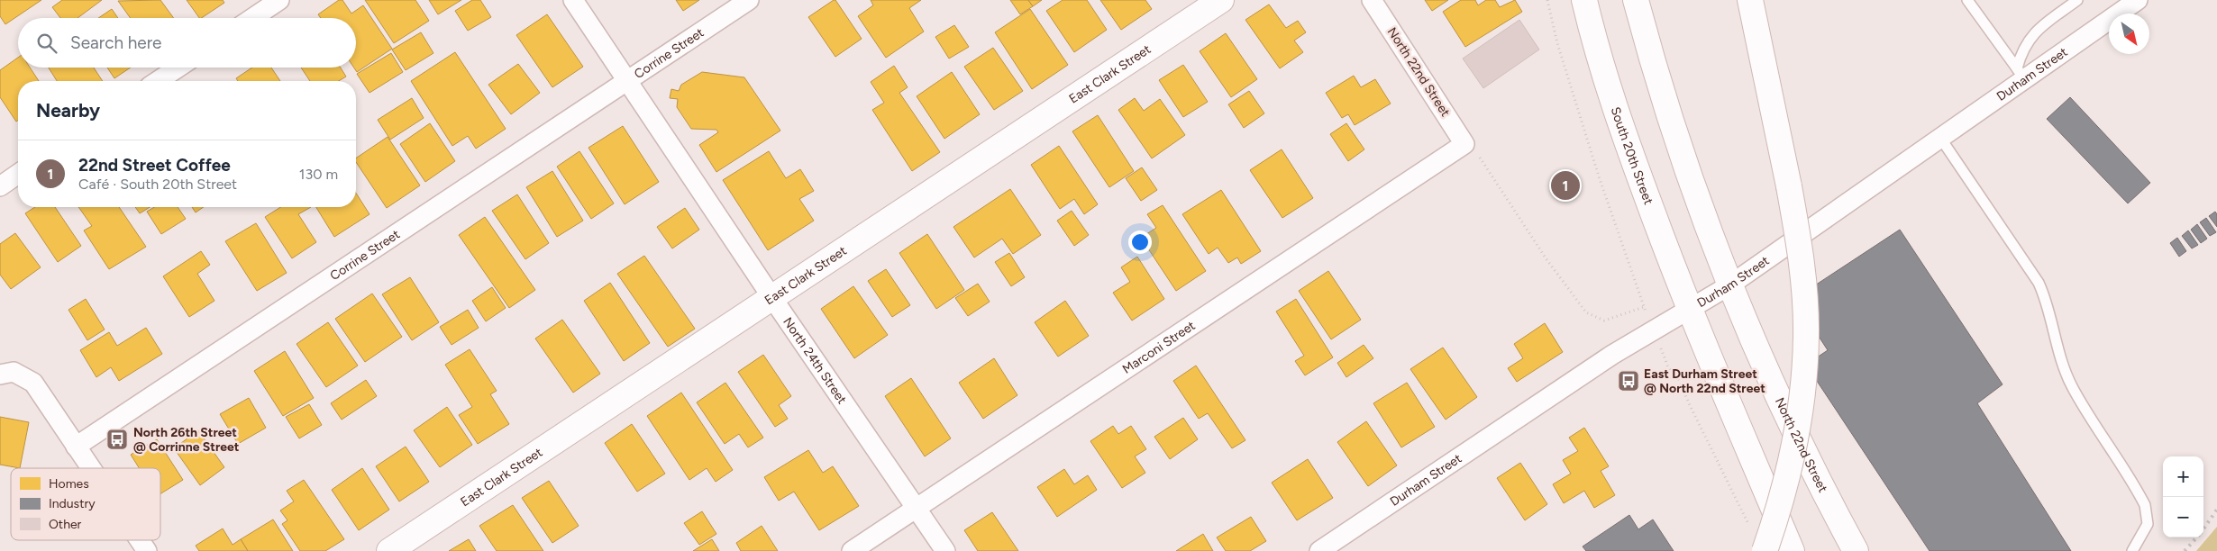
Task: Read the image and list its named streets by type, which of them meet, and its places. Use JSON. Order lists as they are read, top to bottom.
{
  "streets": {
    "main road": ["North 22nd Street", "East Clark Street", "South 20th Street"],
    "street": [
      "Corrine Street",
      "Durham Street",
      "Marconi Street",
      "North 24th Street"
    ]
  },
  "crossings": [
    ["Corrine Street", "North 24th Street"],
    ["North 22nd Street", "Durham Street"],
    ["North 22nd Street", "Marconi Street"],
    ["East Clark Street", "North 24th Street"],
    ["Durham Street", "South 20th Street"],
    ["Marconi Street", "North 24th Street"]
  ],
  "places": {
    "bus stop": ["East Durham Street @ North 22nd Street", "North 26th Street @ Corrinne Street"]
  },
  "legend": ["Homes", "Industry", "Other"],
  "north": "bottom right",
  "page": {
    "search": "Search here",
    "heading": "Nearby",
    "list": [
      {
        "mark": "1",
        "name": "22nd Street Coffee",
        "note": "Café · South 20th Street",
        "value": "130 m"
      }
    ],
    "pins": "1",
    "map_buttons": ["+", "−"]
  }
}
